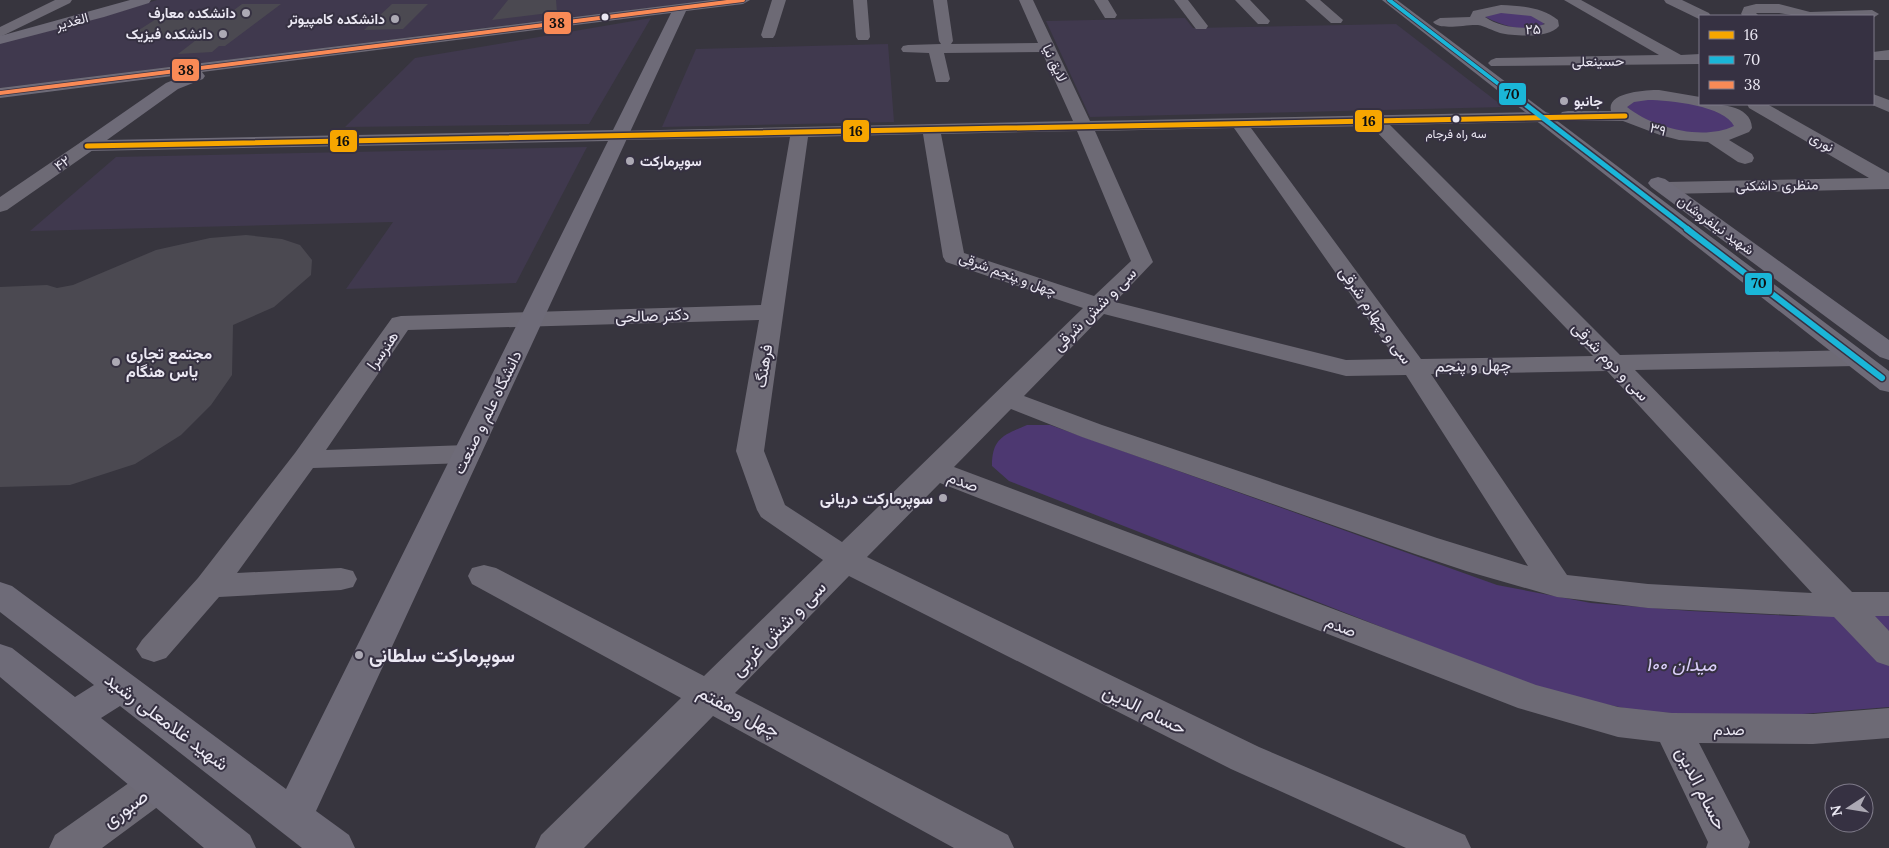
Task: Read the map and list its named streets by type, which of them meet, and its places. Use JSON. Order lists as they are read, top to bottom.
{
  "streets": {
    "main road": [
      "الغدیر",
      "۴۲",
      "شهید نیلفروشان",
      "دانشگاه علم و صنعت",
      "شهید غلامعلی رشید"
    ],
    "street": [
      "۲۵",
      "حسینعلی",
      "لایق نیا",
      "۳۹",
      "نوری",
      "منظری داشکنی",
      "چهل و ‍پنجم شرقی",
      "سی و شش شرقی",
      "دکتر صالحی",
      "سی و چهارم شرقی",
      "هنرسرا",
      "سی و دوم شرقی",
      "چهل و پنجم",
      "فرهنگ",
      "صدم",
      "سی و شش غربی",
      "حسام الدین",
      "چهل وهفتم",
      "صبوری"
    ]
  },
  "crossings": [
    ["لایق نیا", "سی و شش شرقی"],
    ["نوری", "منظری داشکنی"],
    ["منظری داشکنی", "شهید نیلفروشان"],
    ["شهید نیلفروشان", "چهل و پنجم"],
    ["چهل و ‍پنجم شرقی", "سی و شش شرقی"],
    ["چهل و ‍پنجم شرقی", "چهل و پنجم"],
    ["سی و شش شرقی", "چهل و پنجم"],
    ["سی و شش شرقی", "صدم"],
    ["دکتر صالحی", "هنرسرا"],
    ["دکتر صالحی", "فرهنگ"],
    ["دکتر صالحی", "دانشگاه علم و صنعت"],
    ["سی و چهارم شرقی", "چهل و پنجم"],
    ["هنرسرا", "دانشگاه علم و صنعت"],
    ["سی و دوم شرقی", "چهل و پنجم"],
    ["فرهنگ", "سی و شش غربی"],
    ["فرهنگ", "حسام الدین"],
    ["دانشگاه علم و صنعت", "شهید غلامعلی رشید"],
    ["صدم", "سی و شش غربی"],
    ["صدم", "حسام الدین"],
    ["سی و شش غربی", "حسام الدین"],
    ["سی و شش غربی", "چهل وهفتم"]
  ],
  "parks": ["میدان ۱۰۰"],
  "places": [
    "دانشکده معارف",
    "دانشکده کامپیوتر",
    "دانشکده فیزیک",
    "جانبو",
    "سه راه فرجام",
    "سوپرمارکت",
    "مجتمع تجاری یاس هنگام",
    "سوپرمارکت دریانی",
    "سوپرمارکت سلطانی"
  ],
  "lines": ["transit line 70", "transit line 38", "transit line 16"],
  "legend": ["16", "70", "38"],
  "north": "left"
}
